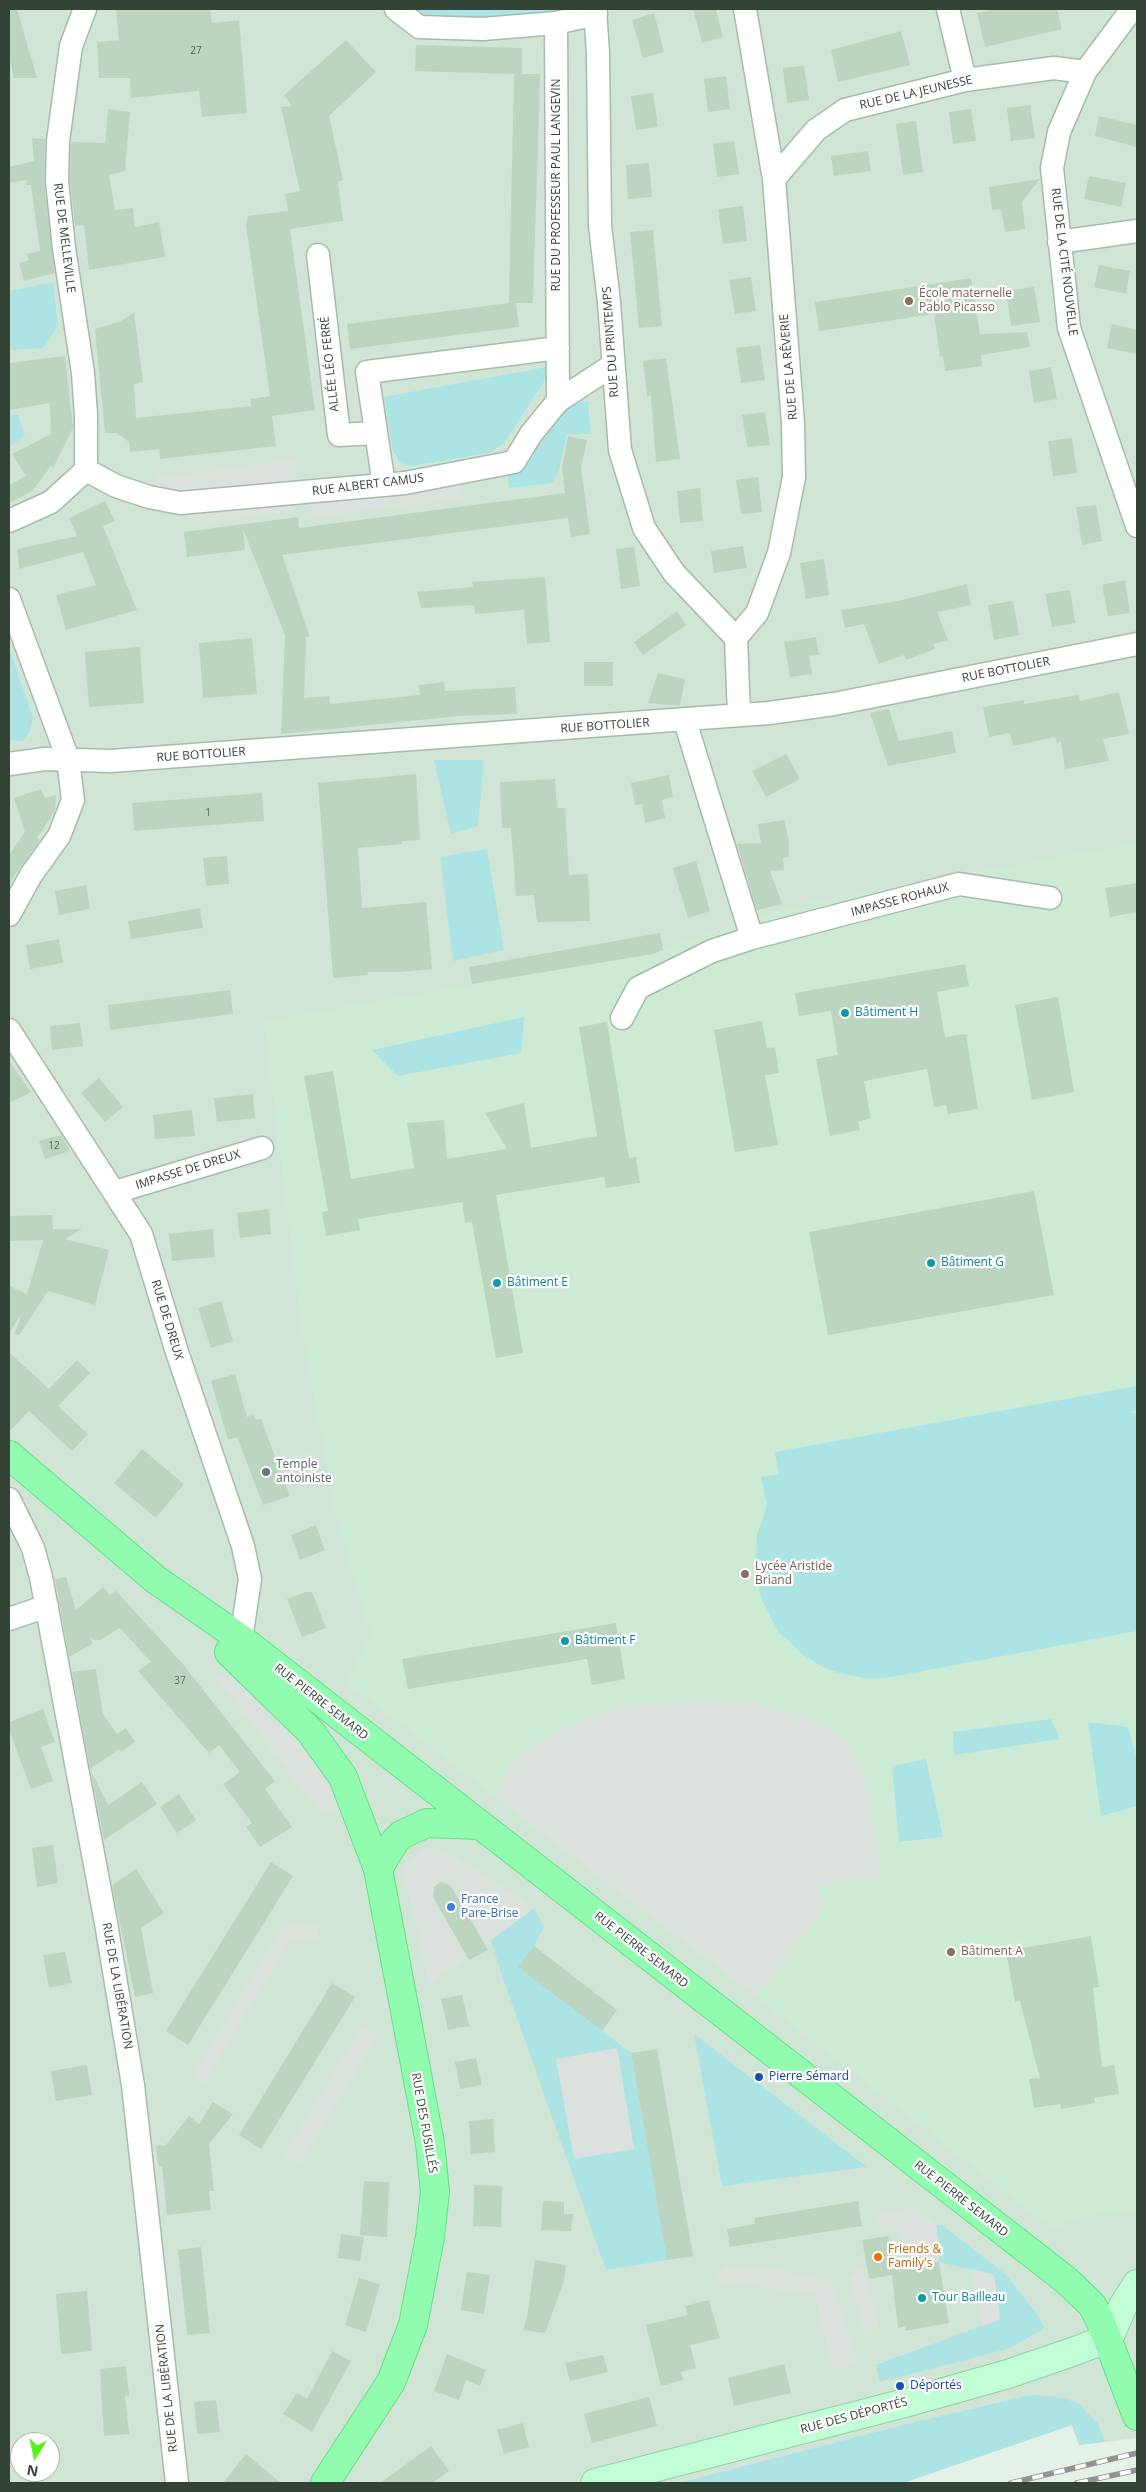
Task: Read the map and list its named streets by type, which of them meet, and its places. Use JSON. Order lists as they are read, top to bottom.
{
  "streets": {
    "main road": ["RUE PIERRE SEMARD", "RUE DES FUSILLÉS", "RUE DES DÉPORTÉS"],
    "street": [
      "RUE DE LA JEUNESSE",
      "RUE DU PROFESSEUR PAUL LANGEVIN",
      "RUE DE MELLEVILLE",
      "RUE DE LA CITÉ NOUVELLE",
      "RUE DU PRINTEMPS",
      "ALLÉE LÉO FERRÉ",
      "RUE DE LA RÊVERIE",
      "RUE ALBERT CAMUS",
      "RUE BOTTOLIER",
      "IMPASSE ROHAUX",
      "IMPASSE DE DREUX",
      "RUE DE DREUX",
      "RUE DE LA LIBÉRATION"
    ]
  },
  "crossings": [
    ["RUE DE LA JEUNESSE", "RUE DE LA CITÉ NOUVELLE"],
    ["RUE DE LA JEUNESSE", "RUE DE LA RÊVERIE"],
    ["RUE DU PROFESSEUR PAUL LANGEVIN", "RUE ALBERT CAMUS"],
    ["RUE DE MELLEVILLE", "RUE ALBERT CAMUS"],
    ["RUE DU PRINTEMPS", "RUE DE LA RÊVERIE"],
    ["RUE DU PRINTEMPS", "RUE ALBERT CAMUS"],
    ["IMPASSE DE DREUX", "RUE DE DREUX"],
    ["RUE DE DREUX", "RUE PIERRE SEMARD"],
    ["RUE PIERRE SEMARD", "RUE DES FUSILLÉS"],
    ["RUE PIERRE SEMARD", "RUE DES DÉPORTÉS"]
  ],
  "places": [
    "École maternelle Pablo Picasso",
    "Bâtiment H",
    "Bâtiment G",
    "Bâtiment E",
    "Temple antoiniste",
    "Lycée Aristide Briand",
    "Bâtiment F",
    "France Pare-Brise",
    "Bâtiment A",
    "Pierre Sémard",
    "Friends & Family's",
    "Tour Bailleau",
    "Déportés"
  ],
  "house_numbers": [
    "27",
    "1",
    "12",
    "37"
  ],
  "north": "bottom"
}
